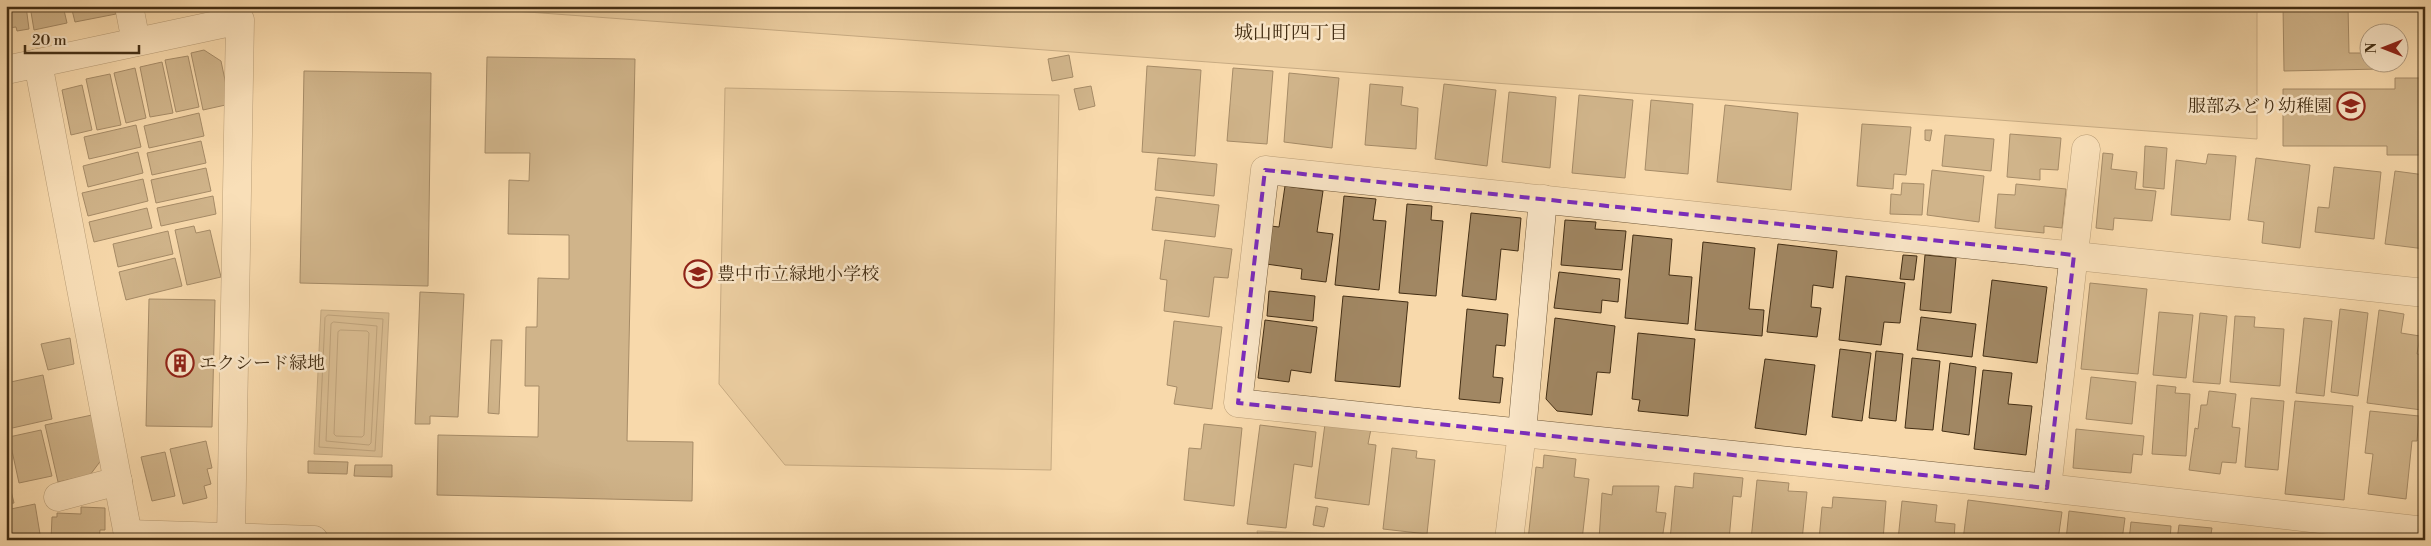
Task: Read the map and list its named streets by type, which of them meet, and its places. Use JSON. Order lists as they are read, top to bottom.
{
  "districts": ["城山町四丁目"],
  "places": {
    "school or university": ["服部みどり幼稚園", "豊中市立緑地小学校"],
    "building": ["エクシード緑地"]
  },
  "scale_bar": "20 m",
  "north": "left"
}
